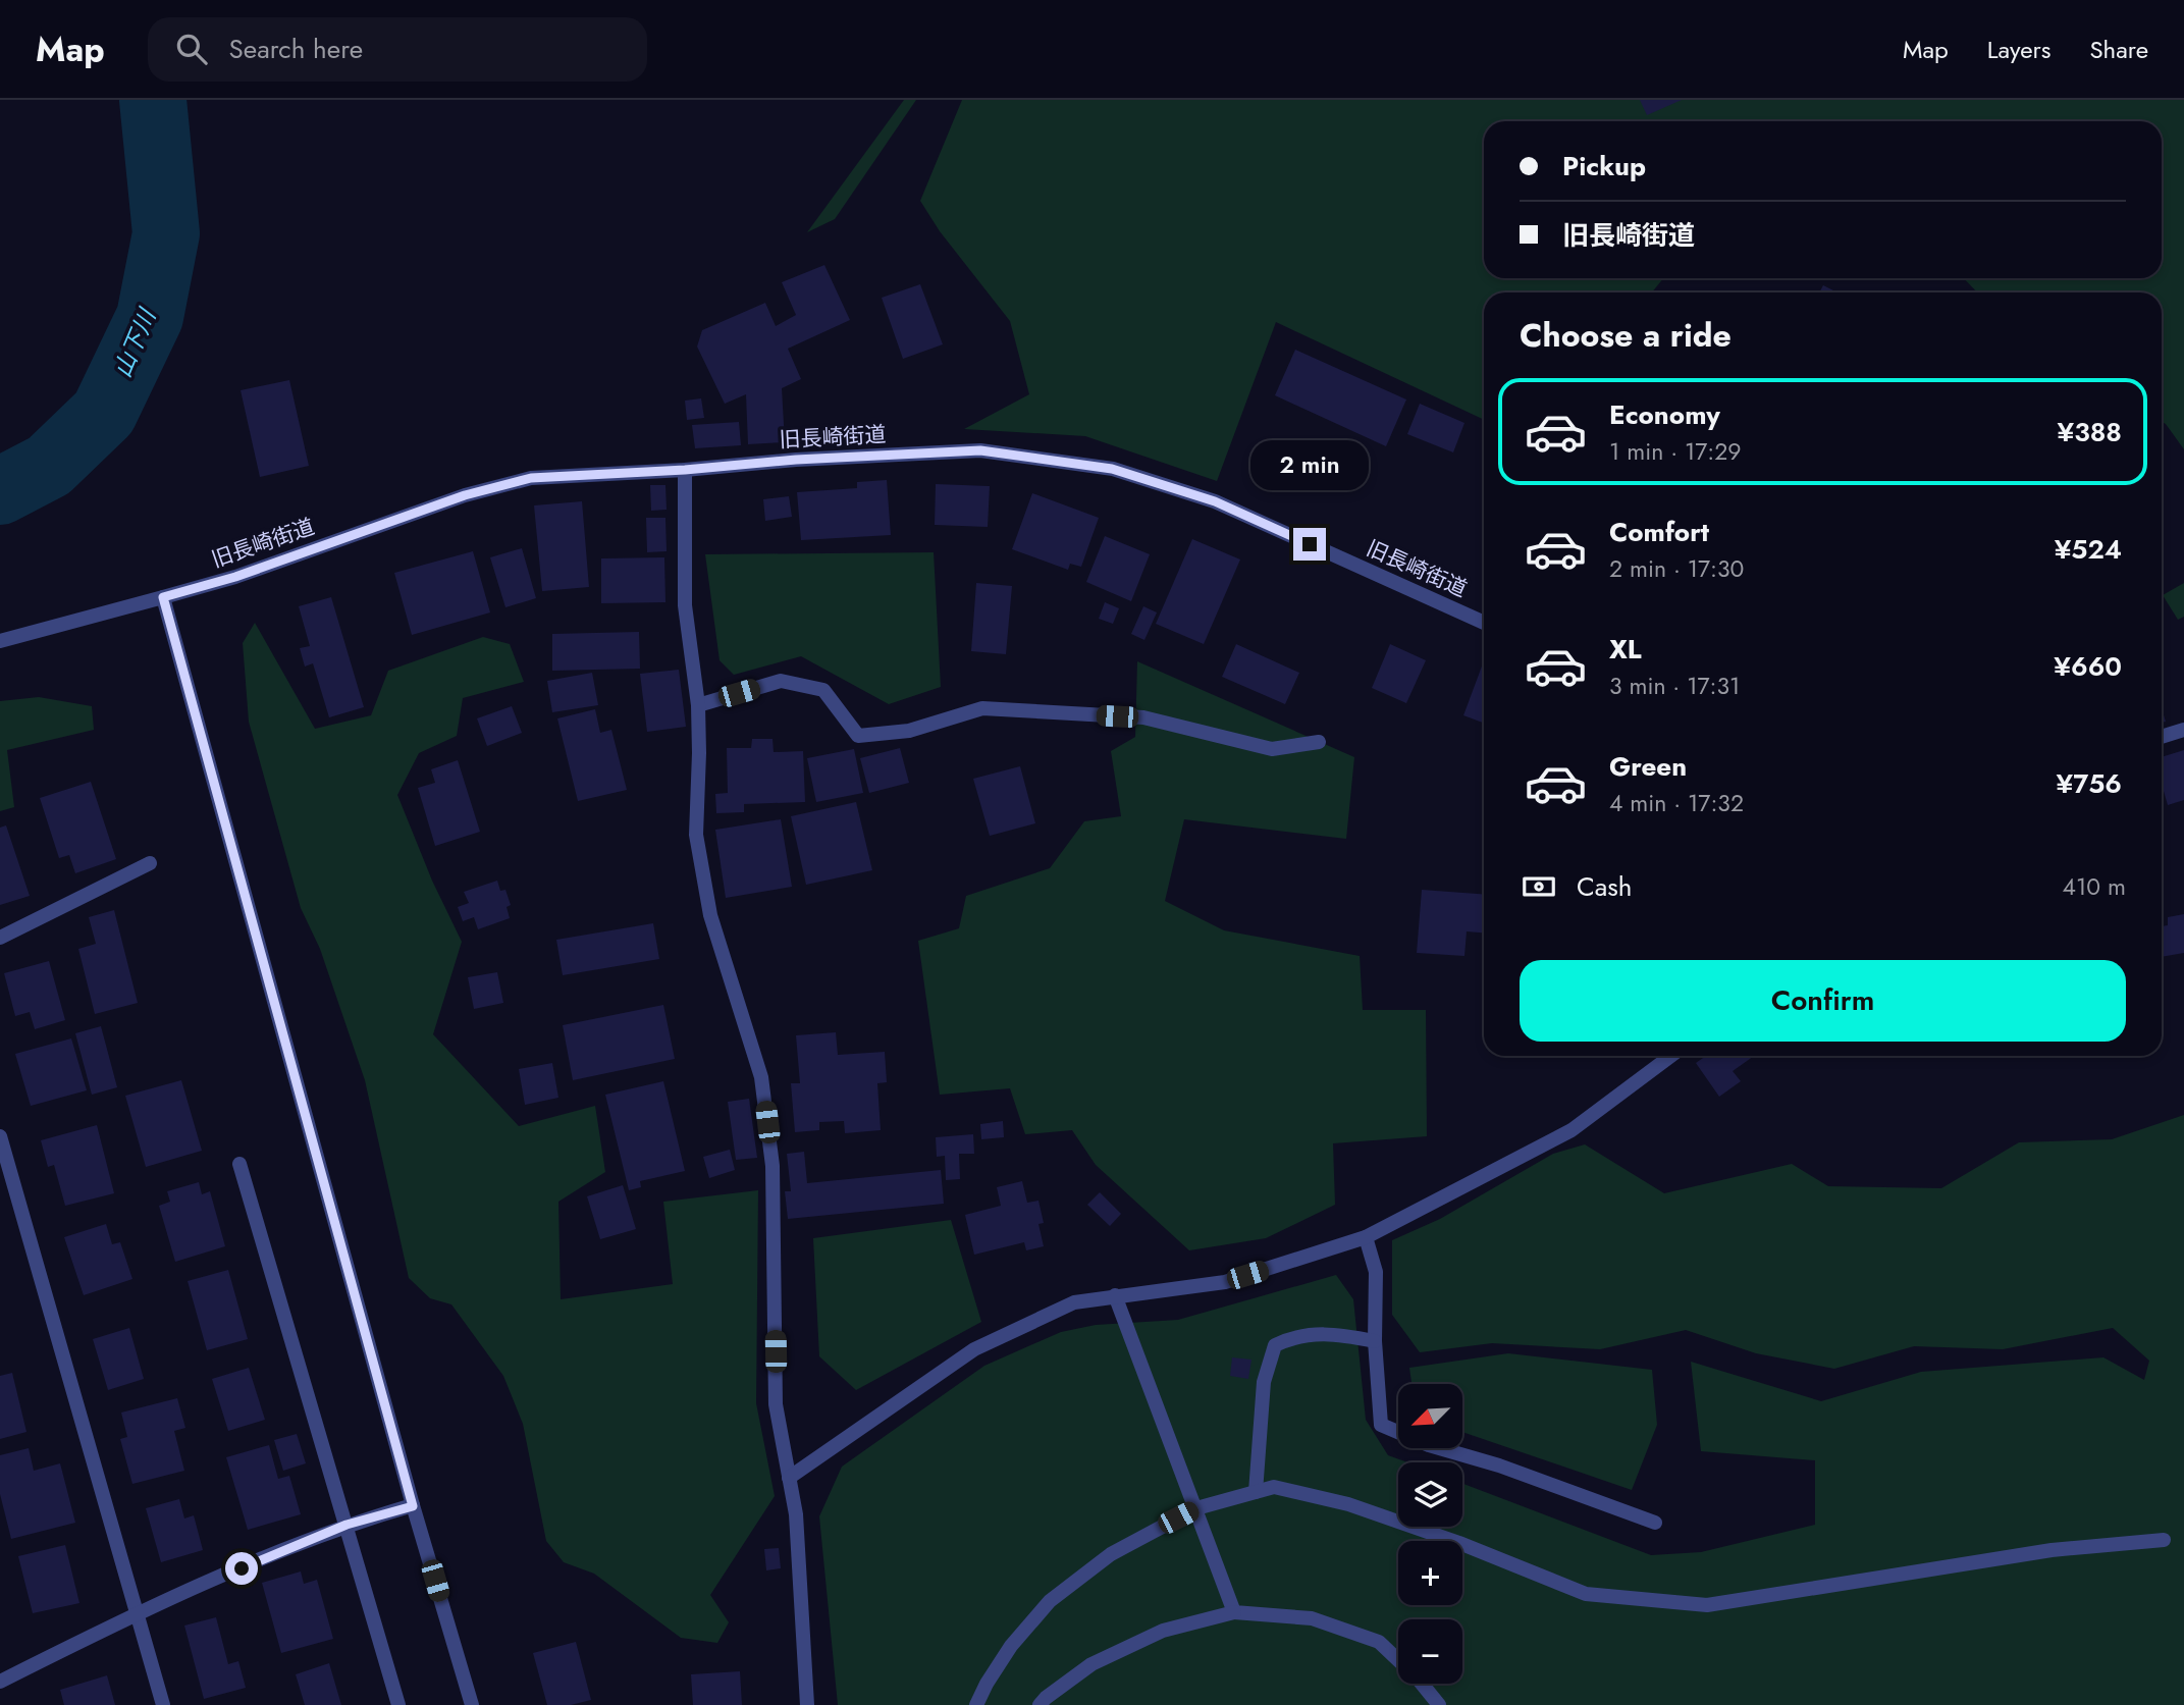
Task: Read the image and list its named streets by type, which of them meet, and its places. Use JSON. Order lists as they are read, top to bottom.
{
  "streets": {
    "street": ["旧長崎街道"]
  },
  "water": ["山下川"],
  "north": "bottom left",
  "page": {
    "header": "Map",
    "search": "Search here",
    "nav": ["Map", "Layers", "Share"],
    "banner": ["Pickup", "旧長崎街道"],
    "heading": "Choose a ride",
    "list": [
      {
        "name": "Economy",
        "note": "1 min · 17:29",
        "value": "¥388"
      },
      {
        "name": "Comfort",
        "note": "2 min · 17:30",
        "value": "¥524"
      },
      {
        "name": "XL",
        "note": "3 min · 17:31",
        "value": "¥660"
      },
      {
        "name": "Green",
        "note": "4 min · 17:32",
        "value": "¥756"
      }
    ],
    "bubble": "2 min",
    "pay": ["Cash", "410 m"],
    "buttons": "Confirm",
    "map_buttons": ["+", "−"]
  }
}
